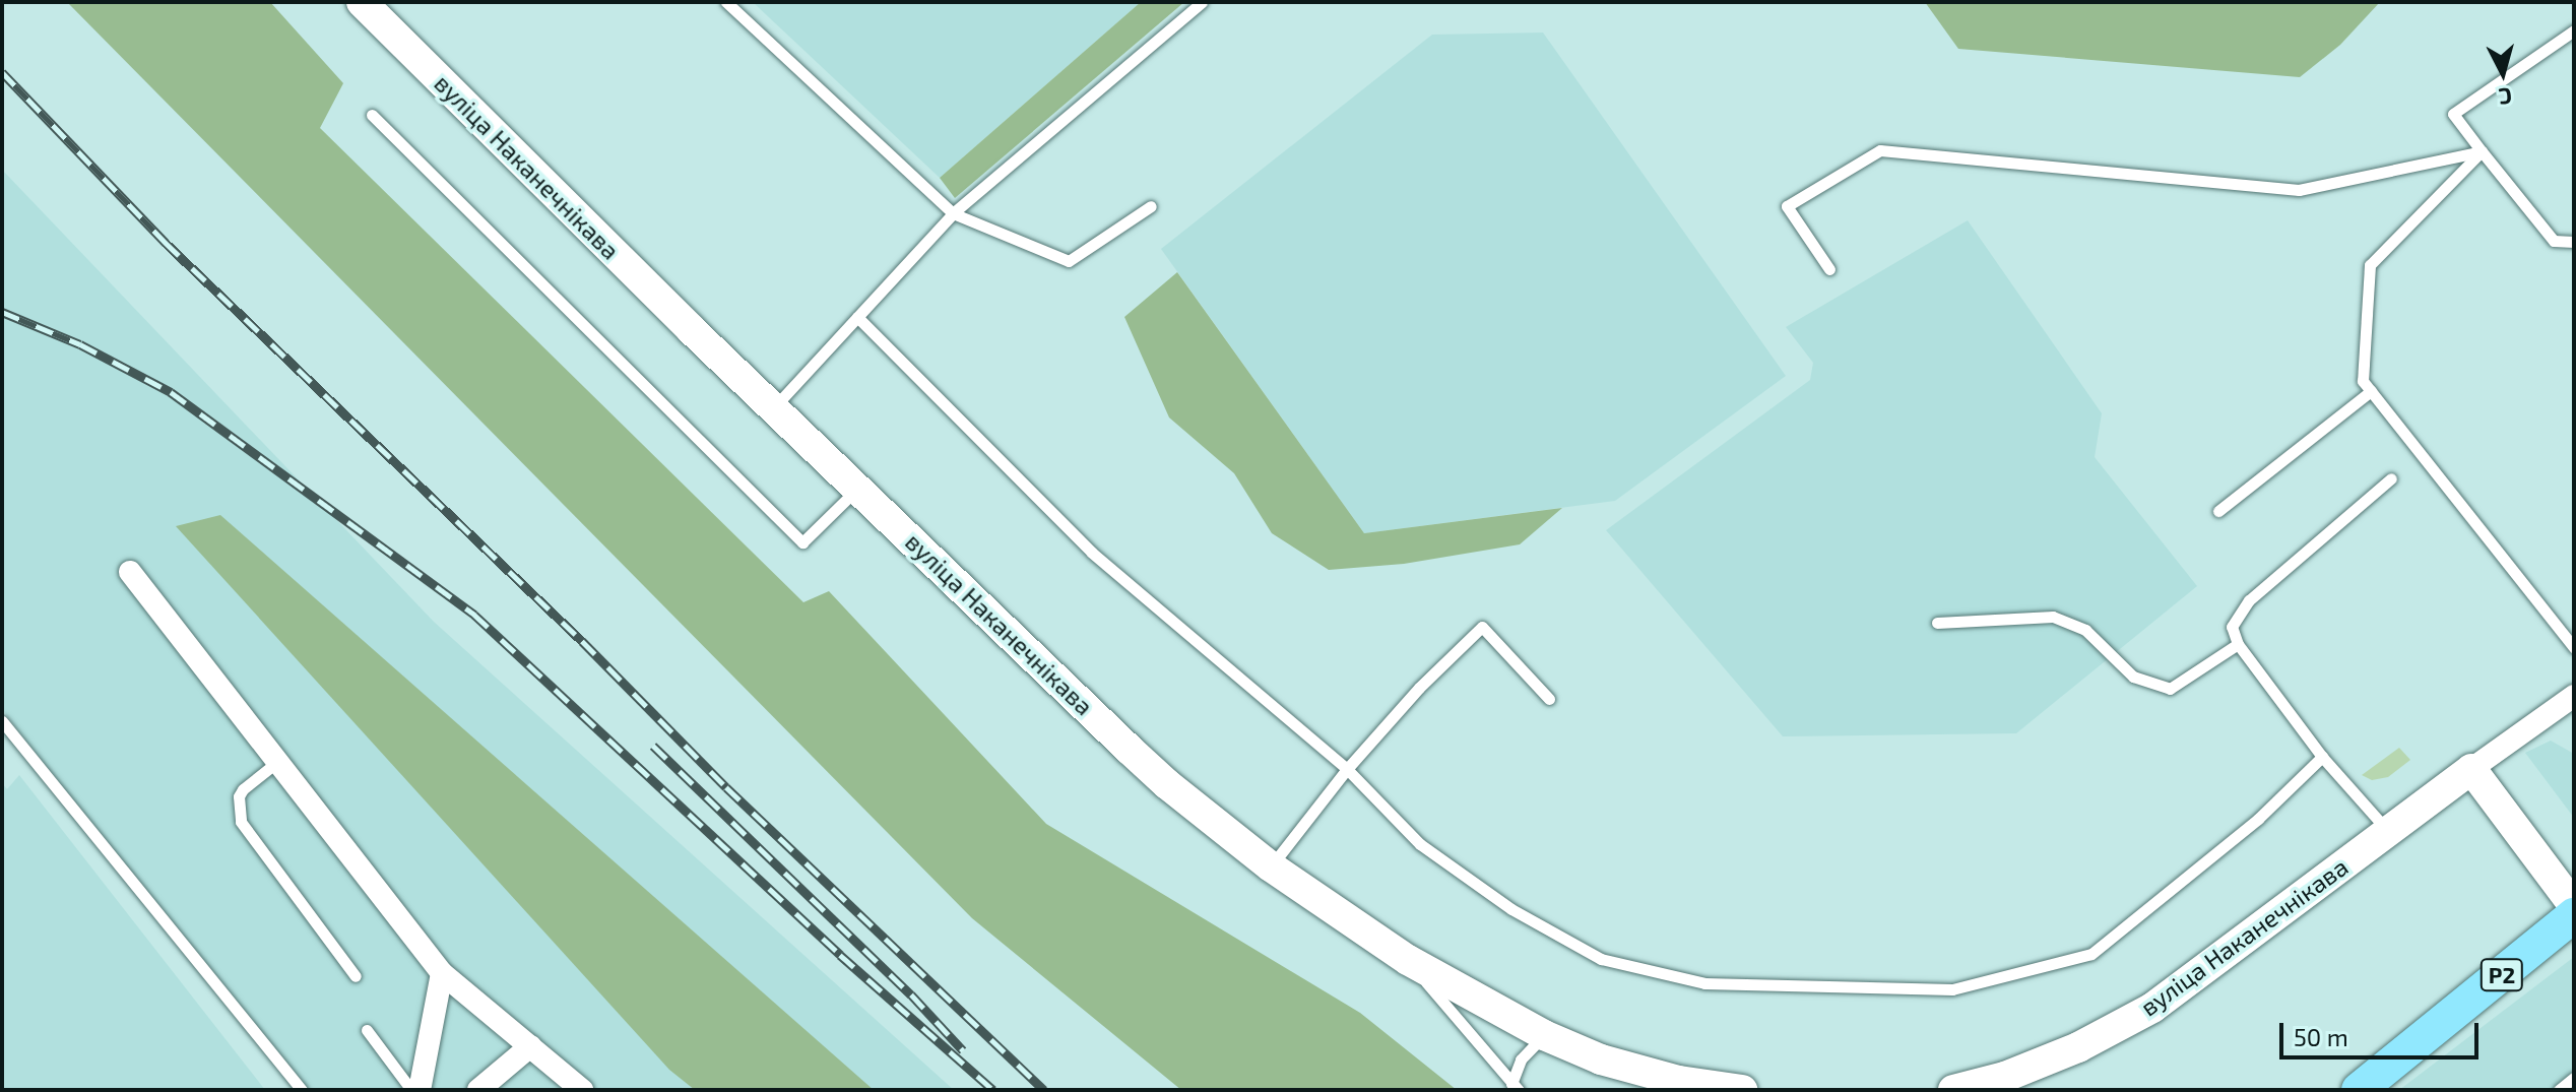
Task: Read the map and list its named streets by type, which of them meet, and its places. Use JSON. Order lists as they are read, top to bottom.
{
  "streets": {
    "main road": ["вуліца Наканечнікава", "Р2"]
  },
  "scale_bar": "50 m",
  "north": "bottom"
}
